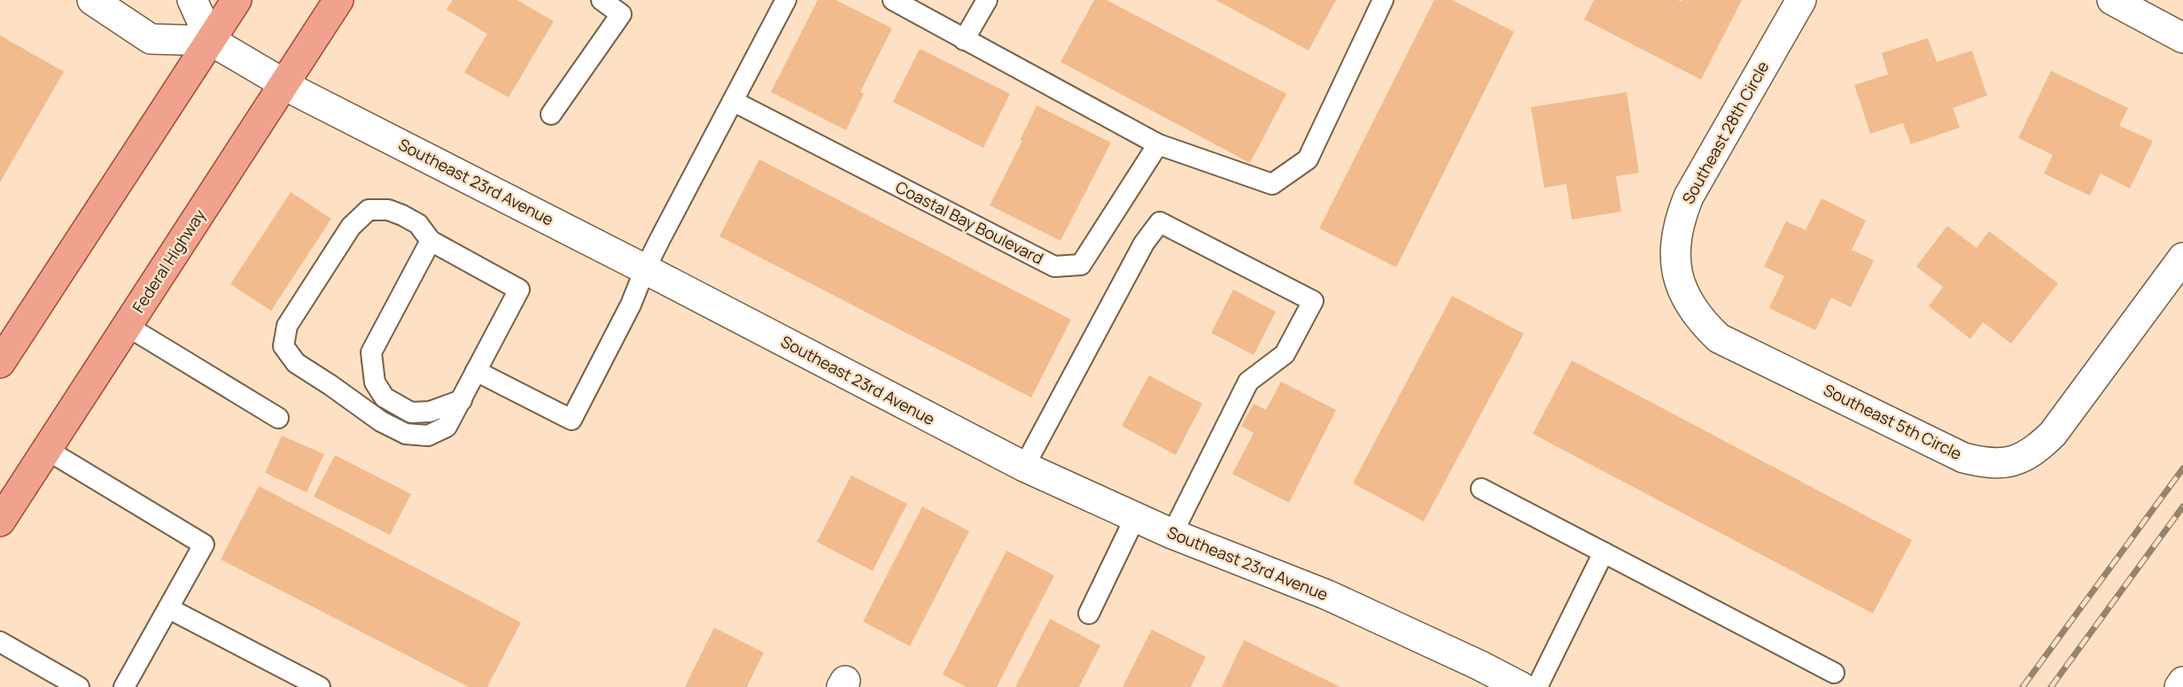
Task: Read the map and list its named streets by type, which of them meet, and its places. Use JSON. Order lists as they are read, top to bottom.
{
  "streets": {
    "main road": ["Federal Highway"],
    "street": ["Southeast 28th Circle", "Southeast 23rd Avenue", "Southeast 5th Circle"],
    "lane": ["Coastal Bay Boulevard"]
  },
  "crossings": [
    ["Southeast 28th Circle", "Southeast 5th Circle"],
    ["Southeast 23rd Avenue", "Federal Highway"]
  ]
}
